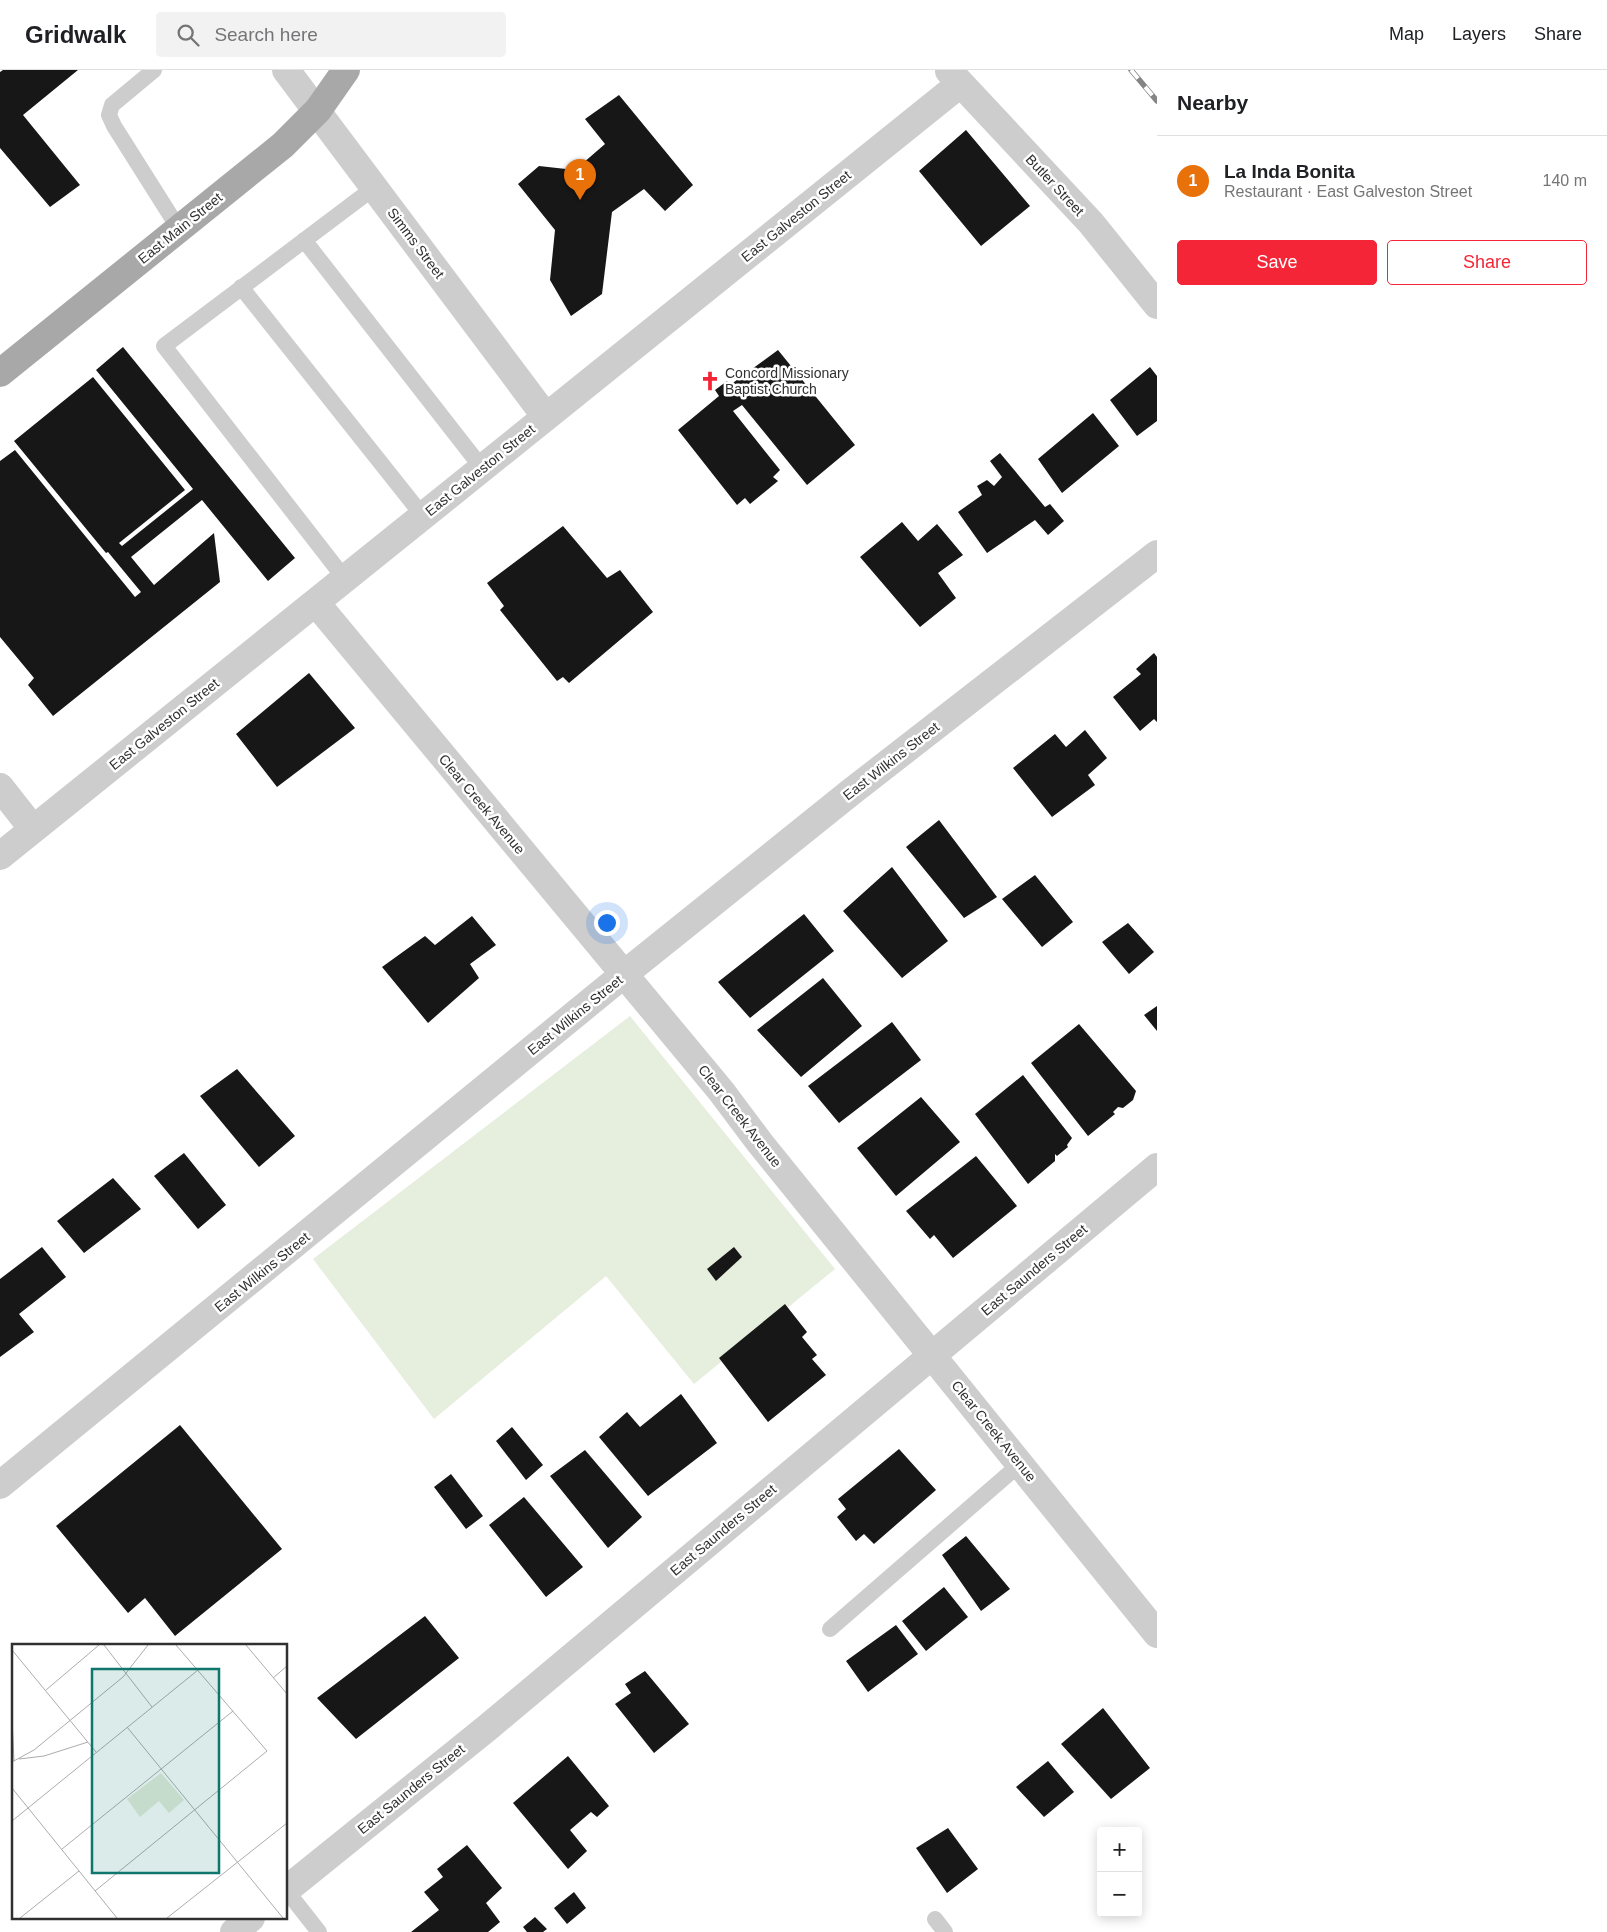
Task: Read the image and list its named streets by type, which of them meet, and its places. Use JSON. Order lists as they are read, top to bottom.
{
  "streets": {
    "main road": ["East Main Street"],
    "street": [
      "Butler Street",
      "East Galveston Street",
      "Simms Street",
      "East Wilkins Street",
      "Clear Creek Avenue",
      "East Saunders Street"
    ]
  },
  "crossings": [
    ["Butler Street", "East Galveston Street"],
    ["East Galveston Street", "Simms Street"],
    ["East Galveston Street", "Clear Creek Avenue"],
    ["East Main Street", "Simms Street"],
    ["East Wilkins Street", "Clear Creek Avenue"],
    ["Clear Creek Avenue", "East Saunders Street"]
  ],
  "places": {
    "church": ["Concord Missionary Baptist Church"]
  },
  "page": {
    "header": "Gridwalk",
    "search": "Search here",
    "nav": ["Map", "Layers", "Share"],
    "heading": "Nearby",
    "list": [
      {
        "mark": "1",
        "name": "La Inda Bonita",
        "note": "Restaurant · East Galveston Street",
        "value": "140 m"
      }
    ],
    "pins": "1",
    "buttons": ["Save", "Share"],
    "map_buttons": ["+", "−"]
  }
}
